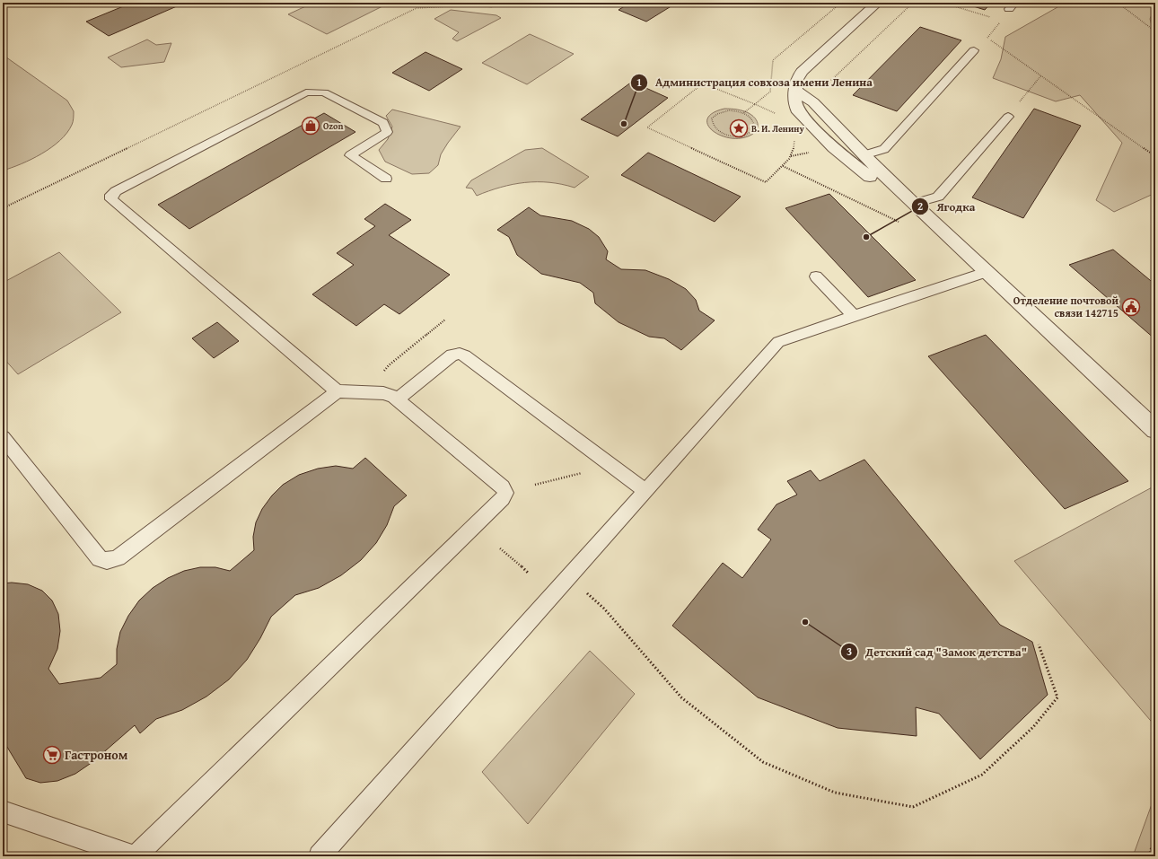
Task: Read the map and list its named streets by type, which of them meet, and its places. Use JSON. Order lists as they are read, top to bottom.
{
  "places": {
    "other": ["Администрация совхоза имени Ленина", "Ягодка", "Детский сад \"Замок детства\""],
    "shop": ["Ozon"],
    "place": ["В. И. Ленину"],
    "public building": ["Отделение почтовой связи 142715"],
    "supermarket": ["Гастроном"]
  }
}
